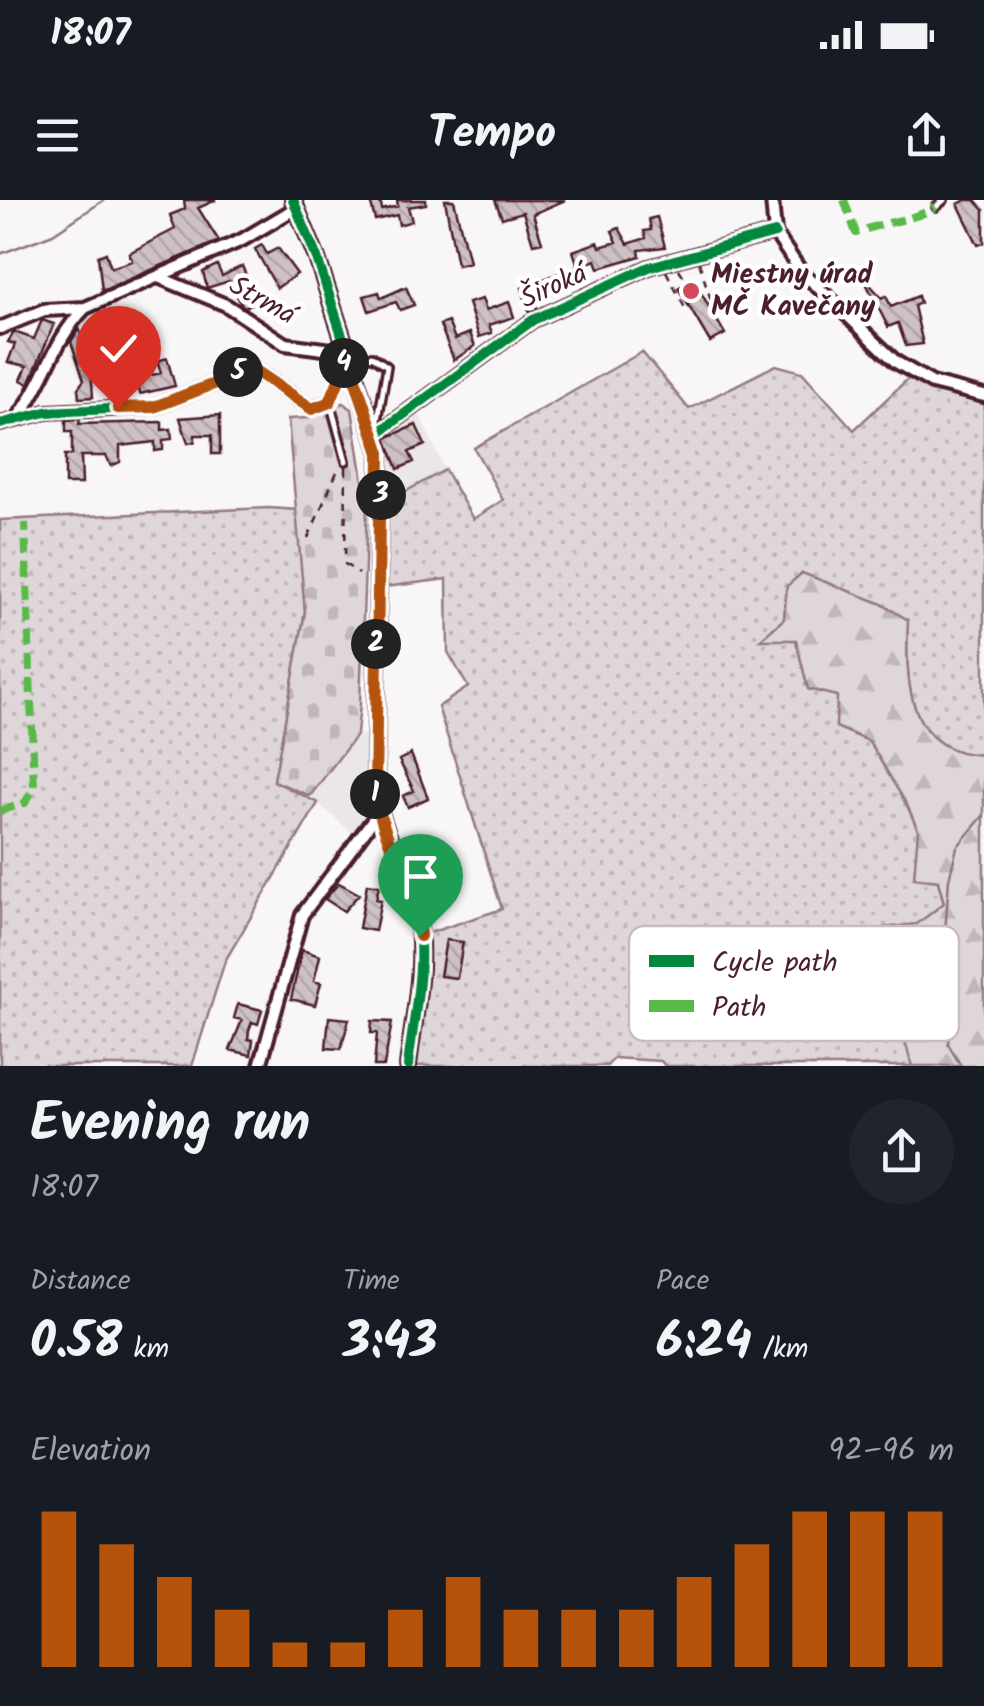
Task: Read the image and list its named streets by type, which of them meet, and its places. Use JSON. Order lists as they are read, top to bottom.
{
  "streets": {
    "street": ["Široká", "Strmá"]
  },
  "places": ["Miestny úrad MČ Kavečany"],
  "legend": ["Cycle path", "Path"],
  "page": {
    "status": "18:07",
    "header": "Tempo",
    "pins": [
      "4",
      "5",
      "3",
      "2",
      "1"
    ],
    "heading": ["Evening run", "18:07"],
    "stats": [
      ["Distance", "0.58 km"],
      ["Time", "3:43"],
      ["Pace", "6:24 /km"]
    ],
    "chart": ["Elevation", "92–96 m"]
  }
}
